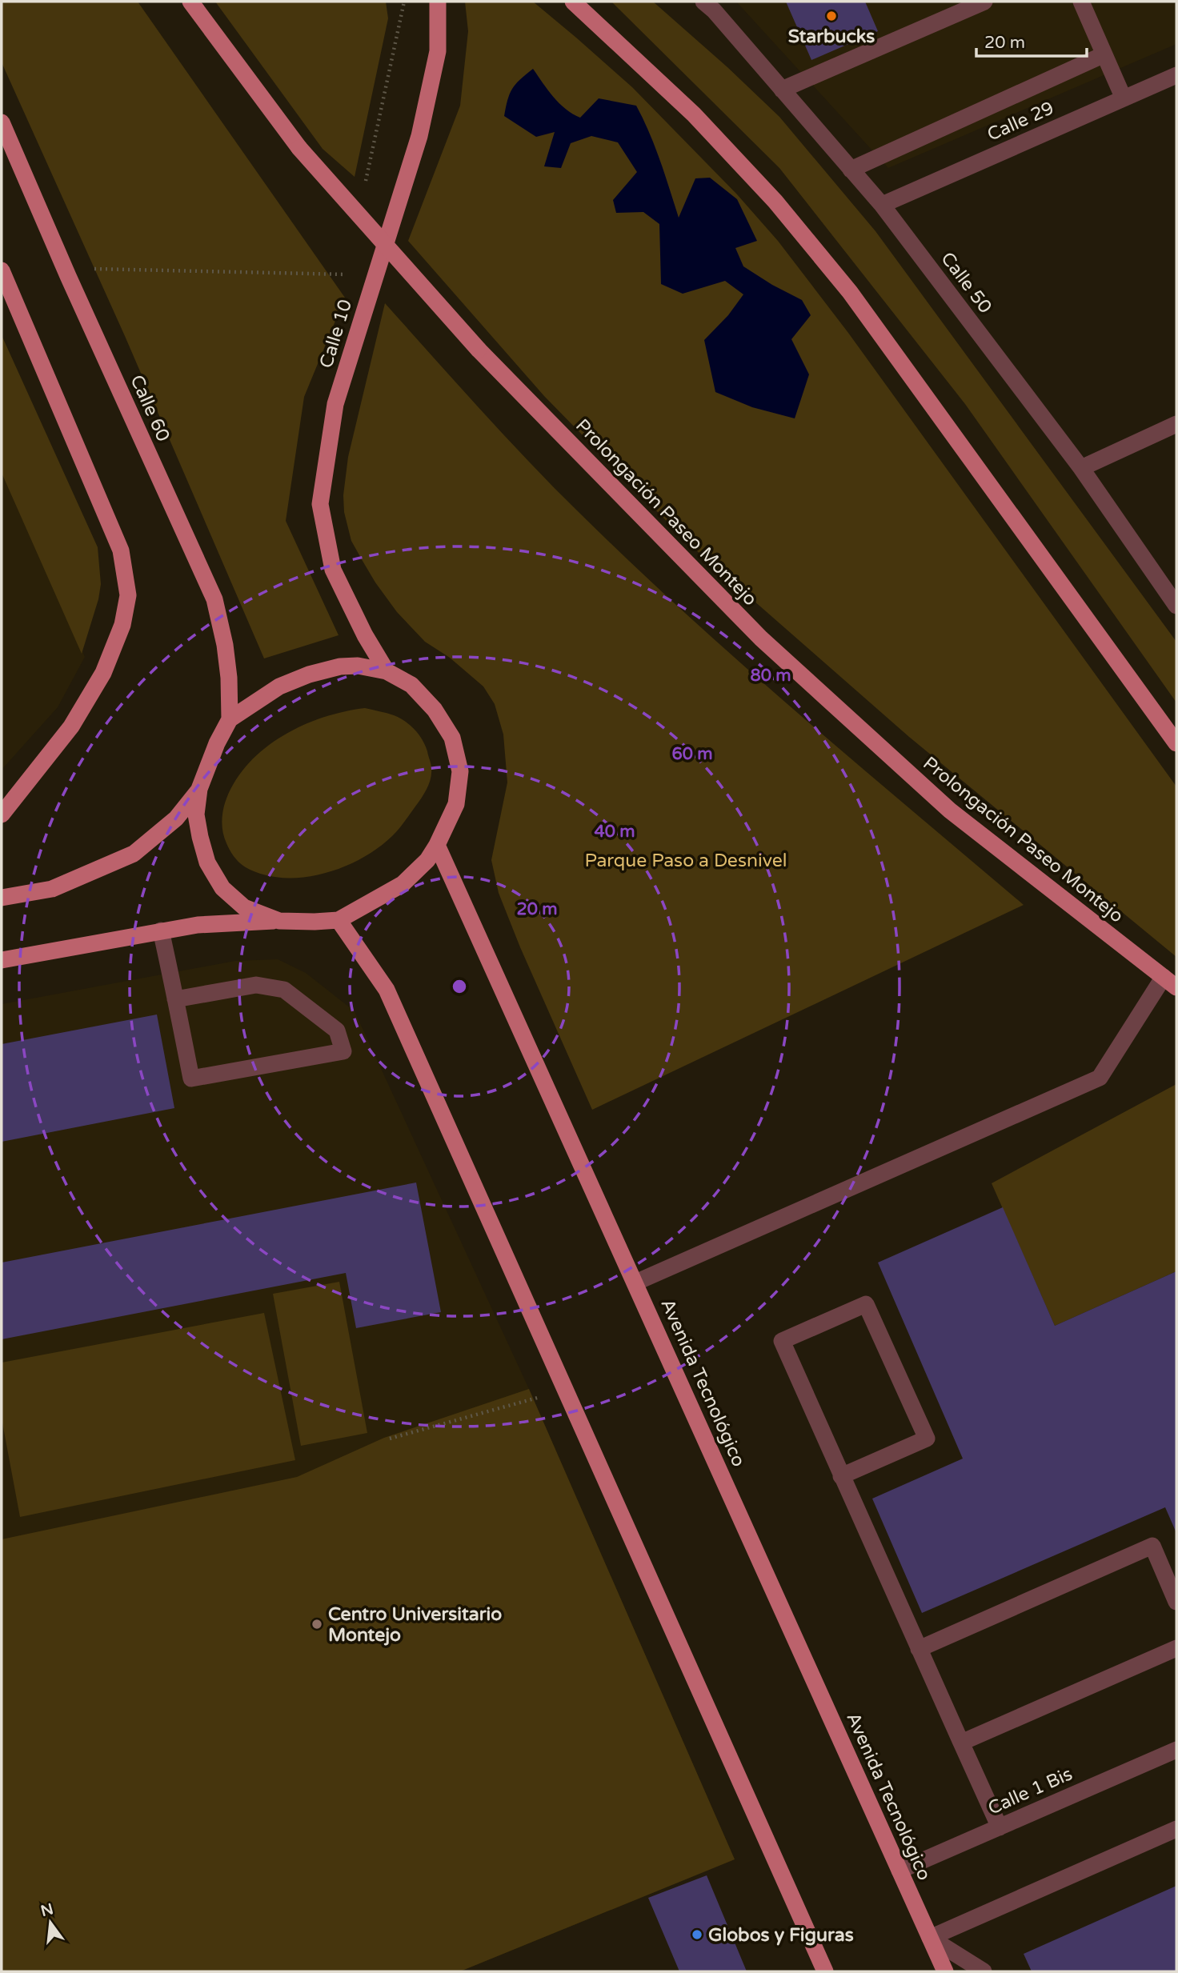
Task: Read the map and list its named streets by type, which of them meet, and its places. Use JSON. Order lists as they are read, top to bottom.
{
  "streets": {
    "main road": [
      "Calle 10",
      "Calle 60",
      "Prolongación Paseo Montejo",
      "Avenida Tecnológico"
    ],
    "street": ["Calle 29", "Calle 50", "Calle 1 Bis"]
  },
  "crossings": [
    ["Calle 29", "Calle 50"],
    ["Avenida Tecnológico", "Calle 1 Bis"]
  ],
  "parks": ["Parque Paso a Desnivel"],
  "places": ["Starbucks", "Centro Universitario Montejo", "Globos y Figuras"],
  "scale_bar": "20 m",
  "north": "top",
  "rings": [
    "80 m",
    "60 m",
    "40 m",
    "20 m"
  ]
}
